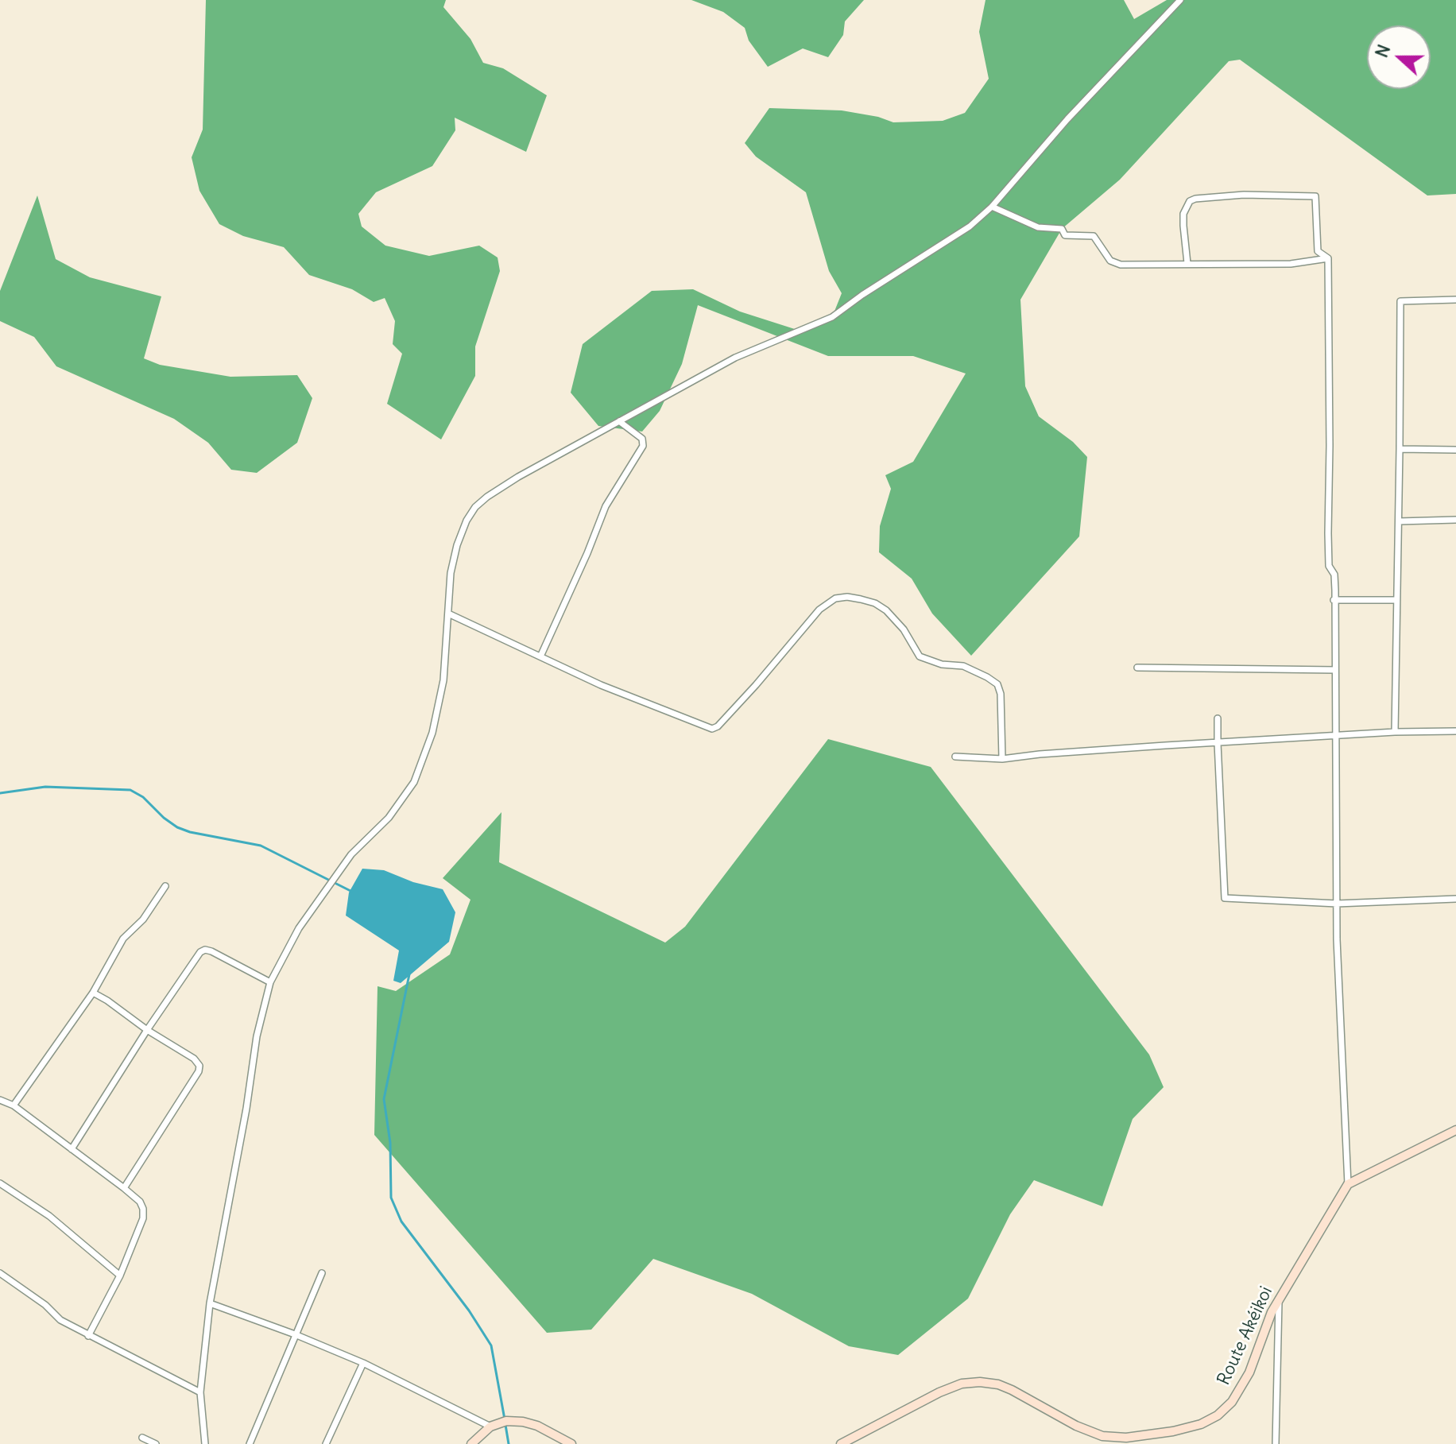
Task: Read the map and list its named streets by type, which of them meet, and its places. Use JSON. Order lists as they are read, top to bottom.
{
  "streets": {
    "street": ["Route Akéikoi"]
  },
  "north": "left"
}
